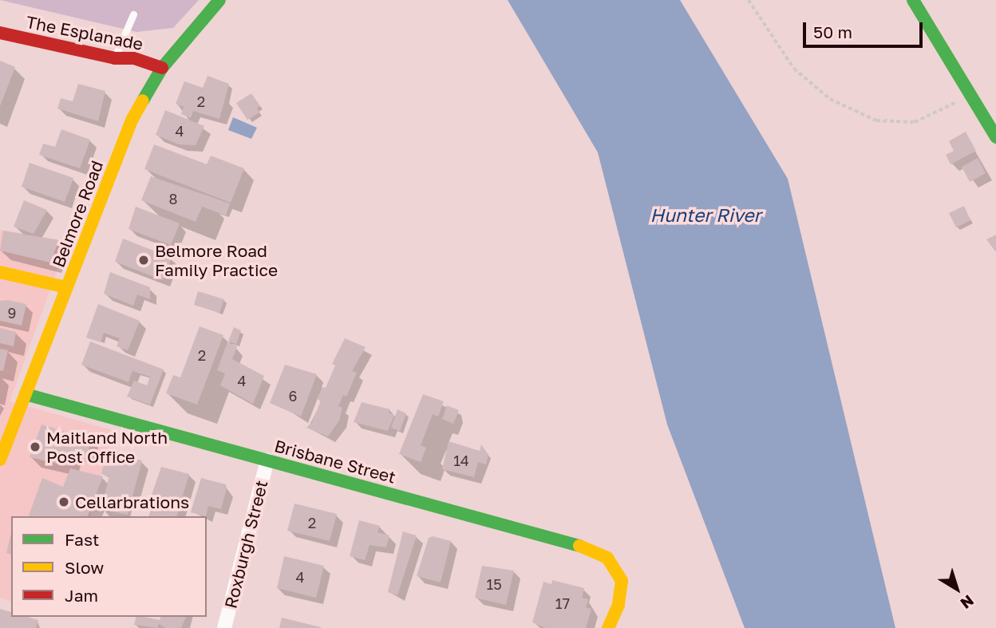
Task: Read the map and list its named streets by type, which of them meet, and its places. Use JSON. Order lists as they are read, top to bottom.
{
  "streets": {
    "street": [
      "The Esplanade",
      "Belmore Road",
      "Brisbane Street",
      "Roxburgh Street"
    ]
  },
  "crossings": [
    ["The Esplanade", "Belmore Road"],
    ["Belmore Road", "Brisbane Street"],
    ["Brisbane Street", "Roxburgh Street"]
  ],
  "water": ["Hunter River"],
  "places": ["Belmore Road Family Practice", "Maitland North Post Office", "Cellarbrations"],
  "house_numbers": [
    "2",
    "4",
    "8",
    "9",
    "2",
    "4",
    "6",
    "14",
    "2",
    "4",
    "15",
    "17"
  ],
  "legend": ["Fast", "Slow", "Jam"],
  "scale_bar": "50 m",
  "north": "bottom right"
}
